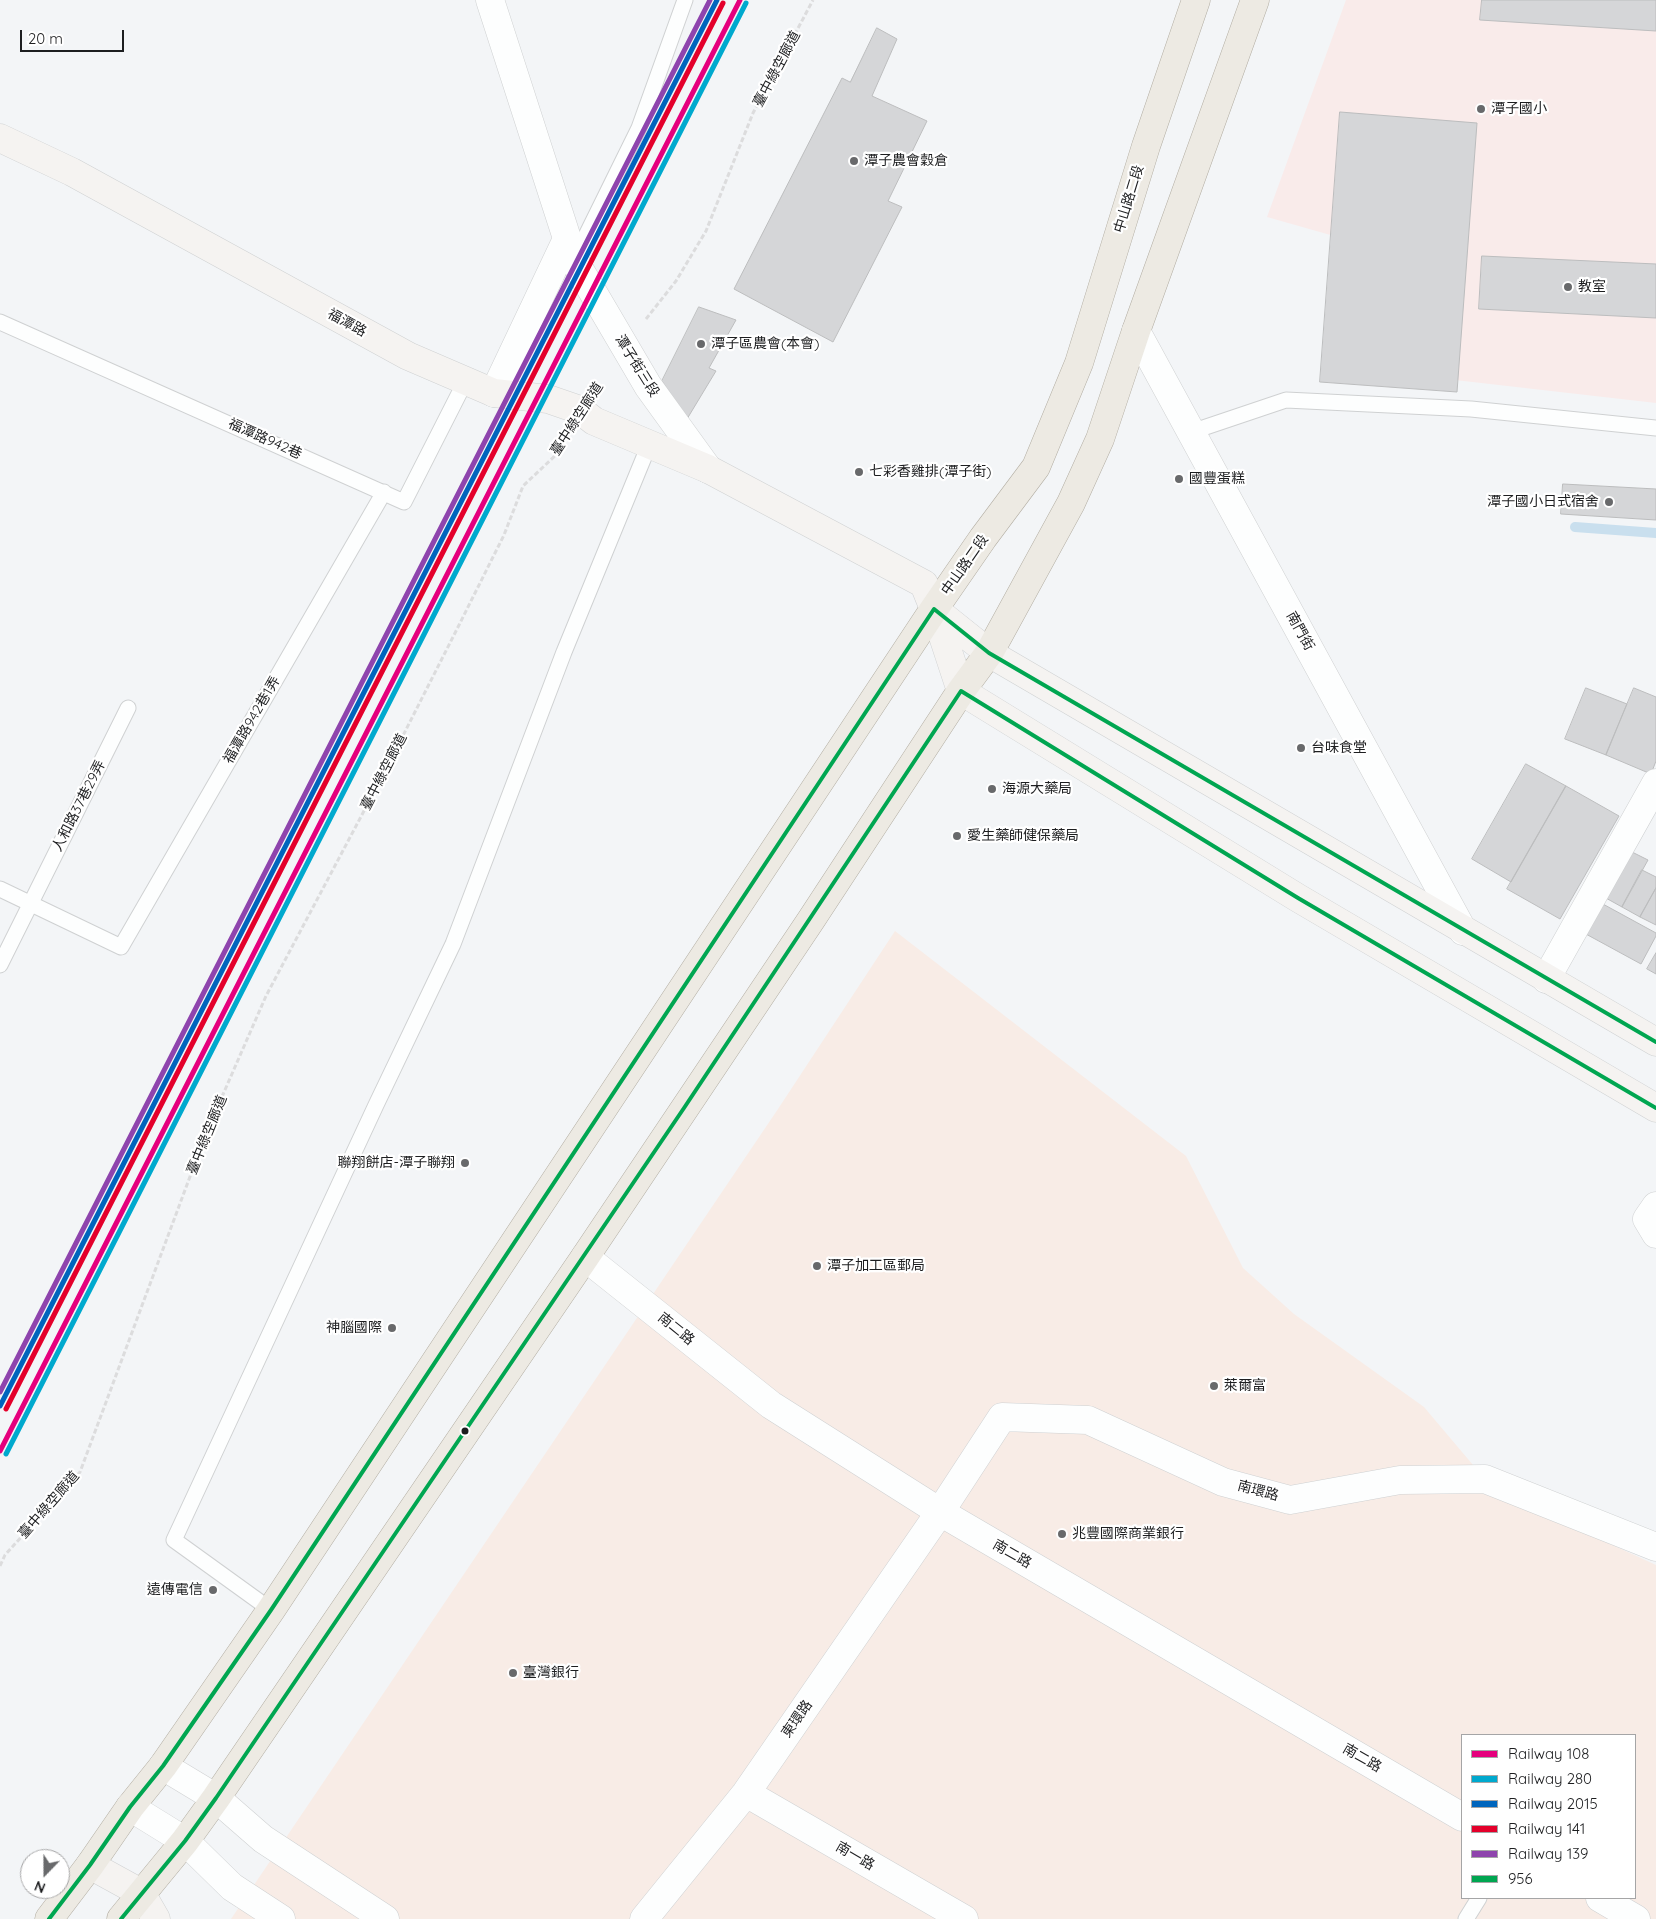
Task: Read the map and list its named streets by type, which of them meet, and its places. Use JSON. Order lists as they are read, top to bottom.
{
  "streets": {
    "main road": ["中山路二段"],
    "street": [
      "福潭路",
      "潭子街三段",
      "南門街",
      "南二路",
      "南環路",
      "東環路",
      "南一路"
    ],
    "lane": ["福潭路942巷", "福潭路942巷1弄", "人和路37巷29弄"],
    "path": ["臺中綠空廊道"]
  },
  "crossings": [
    ["臺中綠空廊道", "福潭路"],
    ["臺中綠空廊道", "潭子街三段"],
    ["中山路二段", "潭子街三段"],
    ["福潭路", "潭子街三段"],
    ["福潭路", "福潭路942巷"],
    ["福潭路942巷", "福潭路942巷1弄"],
    ["福潭路942巷1弄", "人和路37巷29弄"],
    ["南二路", "南環路"],
    ["南二路", "東環路"],
    ["南環路", "東環路"],
    ["東環路", "南一路"]
  ],
  "places": [
    "潭子國小",
    "潭子農會穀倉",
    "教室",
    "潭子區農會(本會)",
    "七彩香雞排(潭子街)",
    "國豐蛋糕",
    "潭子國小日式宿舍",
    "台味食堂",
    "海源大藥局",
    "愛生藥師健保藥局",
    "聯翔餅店-潭子聯翔",
    "潭子加工區郵局",
    "神腦國際",
    "萊爾富",
    "兆豐國際商業銀行",
    "遠傳電信",
    "臺灣銀行"
  ],
  "lines": [
    "rail line 108",
    "rail line 2015",
    "rail line 139",
    "rail line 280",
    "rail line 141",
    "transit line 956"
  ],
  "legend": [
    "Railway 108",
    "Railway 280",
    "Railway 2015",
    "Railway 141",
    "Railway 139",
    "956"
  ],
  "scale_bar": "20 m",
  "north": "bottom"
}
